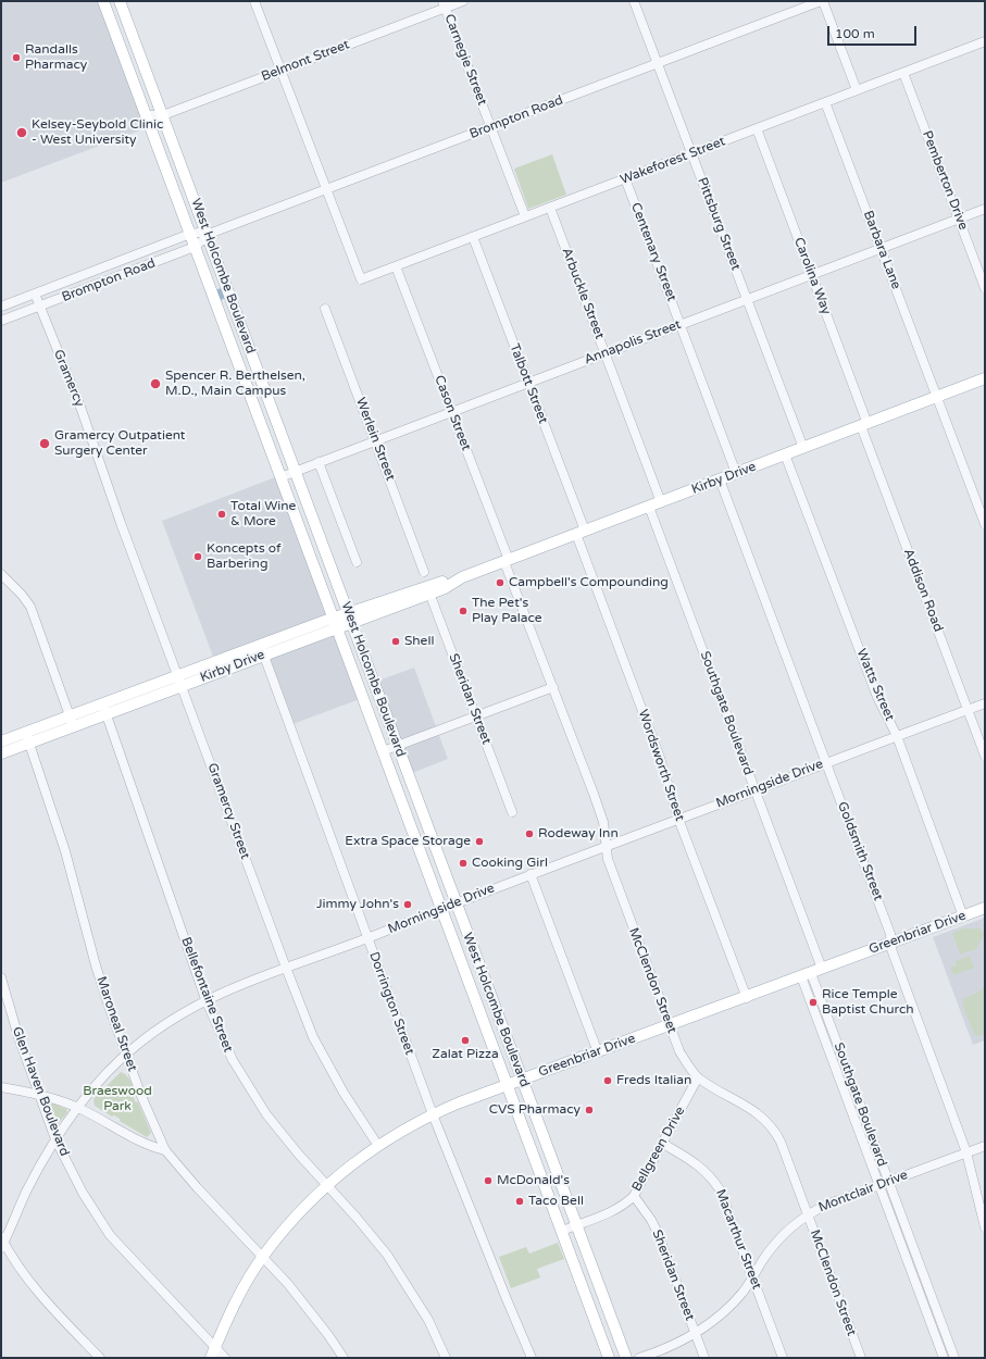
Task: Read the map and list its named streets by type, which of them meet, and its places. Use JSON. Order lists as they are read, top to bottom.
{
  "streets": {
    "main road": ["West Holcombe Boulevard", "Kirby Drive", "Greenbriar Drive"],
    "street": [
      "Carnegie Street",
      "Belmont Street",
      "Brompton Road",
      "Wakeforest Street",
      "Pemberton Drive",
      "Pittsburg Street",
      "Barbara Lane",
      "Centenary Street",
      "Carolina Way",
      "Arbuckle Street",
      "Annapolis Street",
      "Gramercy",
      "Talbott Street",
      "Cason Street",
      "Werlein Street",
      "Addison Road",
      "Watts Street",
      "Sheridan Street",
      "Southgate Boulevard",
      "Wordsworth Street",
      "Morningside Drive",
      "Gramercy Street",
      "Goldsmith Street",
      "McClendon Street",
      "Bellefontaine Street",
      "Dorrington Street",
      "Maroneal Street",
      "Glen Haven Boulevard",
      "Bellgreen Drive",
      "Montclair Drive",
      "Macarthur Street"
    ]
  },
  "crossings": [
    ["Carnegie Street", "Belmont Street"],
    ["Carnegie Street", "Brompton Road"],
    ["Carnegie Street", "Wakeforest Street"],
    ["Belmont Street", "West Holcombe Boulevard"],
    ["Brompton Road", "Wakeforest Street"],
    ["Brompton Road", "Pittsburg Street"],
    ["Brompton Road", "West Holcombe Boulevard"],
    ["Brompton Road", "Gramercy"],
    ["Wakeforest Street", "Pemberton Drive"],
    ["Wakeforest Street", "Pittsburg Street"],
    ["Wakeforest Street", "Barbara Lane"],
    ["Wakeforest Street", "Centenary Street"],
    ["Wakeforest Street", "Carolina Way"],
    ["Wakeforest Street", "Arbuckle Street"],
    ["Wakeforest Street", "Talbott Street"],
    ["Wakeforest Street", "Cason Street"],
    ["Pemberton Drive", "Annapolis Street"],
    ["Pittsburg Street", "Annapolis Street"],
    ["Pittsburg Street", "Kirby Drive"],
    ["Barbara Lane", "Annapolis Street"],
    ["Barbara Lane", "Kirby Drive"],
    ["Centenary Street", "Annapolis Street"],
    ["Centenary Street", "Kirby Drive"],
    ["West Holcombe Boulevard", "Annapolis Street"],
    ["West Holcombe Boulevard", "Kirby Drive"],
    ["West Holcombe Boulevard", "Morningside Drive"],
    ["West Holcombe Boulevard", "Greenbriar Drive"],
    ["West Holcombe Boulevard", "Bellgreen Drive"],
    ["Carolina Way", "Annapolis Street"],
    ["Carolina Way", "Kirby Drive"],
    ["Carolina Way", "Addison Road"],
    ["Arbuckle Street", "Annapolis Street"],
    ["Arbuckle Street", "Kirby Drive"],
    ["Annapolis Street", "Talbott Street"],
    ["Annapolis Street", "Cason Street"],
    ["Annapolis Street", "Werlein Street"],
    ["Gramercy", "Gramercy Street"],
    ["Talbott Street", "Kirby Drive"],
    ["Talbott Street", "Wordsworth Street"],
    ["Cason Street", "Kirby Drive"],
    ["Cason Street", "McClendon Street"],
    ["Kirby Drive", "Addison Road"],
    ["Kirby Drive", "Watts Street"],
    ["Kirby Drive", "Sheridan Street"],
    ["Kirby Drive", "Southgate Boulevard"],
    ["Kirby Drive", "Wordsworth Street"],
    ["Kirby Drive", "Gramercy Street"],
    ["Kirby Drive", "Goldsmith Street"],
    ["Kirby Drive", "McClendon Street"],
    ["Kirby Drive", "Bellefontaine Street"],
    ["Kirby Drive", "Dorrington Street"],
    ["Kirby Drive", "Maroneal Street"],
    ["Addison Road", "Morningside Drive"],
    ["Watts Street", "Morningside Drive"],
    ["Watts Street", "Greenbriar Drive"],
    ["Sheridan Street", "Bellgreen Drive"],
    ["Sheridan Street", "Montclair Drive"],
    ["Southgate Boulevard", "Morningside Drive"],
    ["Southgate Boulevard", "Greenbriar Drive"],
    ["Southgate Boulevard", "Montclair Drive"],
    ["Wordsworth Street", "Morningside Drive"],
    ["Wordsworth Street", "Greenbriar Drive"],
    ["Morningside Drive", "Gramercy Street"],
    ["Morningside Drive", "Goldsmith Street"],
    ["Morningside Drive", "McClendon Street"],
    ["Morningside Drive", "Bellefontaine Street"],
    ["Morningside Drive", "Dorrington Street"],
    ["Morningside Drive", "Maroneal Street"],
    ["Morningside Drive", "Glen Haven Boulevard"],
    ["Gramercy Street", "Greenbriar Drive"],
    ["Goldsmith Street", "Greenbriar Drive"],
    ["Goldsmith Street", "Montclair Drive"],
    ["Greenbriar Drive", "McClendon Street"],
    ["Greenbriar Drive", "Bellefontaine Street"],
    ["Greenbriar Drive", "Dorrington Street"],
    ["Greenbriar Drive", "Maroneal Street"],
    ["Greenbriar Drive", "Glen Haven Boulevard"],
    ["McClendon Street", "Bellgreen Drive"],
    ["McClendon Street", "Montclair Drive"],
    ["Bellgreen Drive", "Macarthur Street"],
    ["Montclair Drive", "Macarthur Street"]
  ],
  "parks": ["Braeswood Park"],
  "places": [
    "Randalls Pharmacy",
    "Kelsey-Seybold Clinic - West University",
    "Spencer R. Berthelsen, M.D., Main Campus",
    "Gramercy Outpatient Surgery Center",
    "Total Wine & More",
    "Koncepts of Barbering",
    "Campbell's Compounding",
    "The Pet's Play Palace",
    "Shell",
    "Rodeway Inn",
    "Extra Space Storage",
    "Cooking Girl",
    "Jimmy John's",
    "Rice Temple Baptist Church",
    "Zalat Pizza",
    "Freds Italian",
    "CVS Pharmacy",
    "McDonald's",
    "Taco Bell"
  ],
  "scale_bar": "100 m"
}
